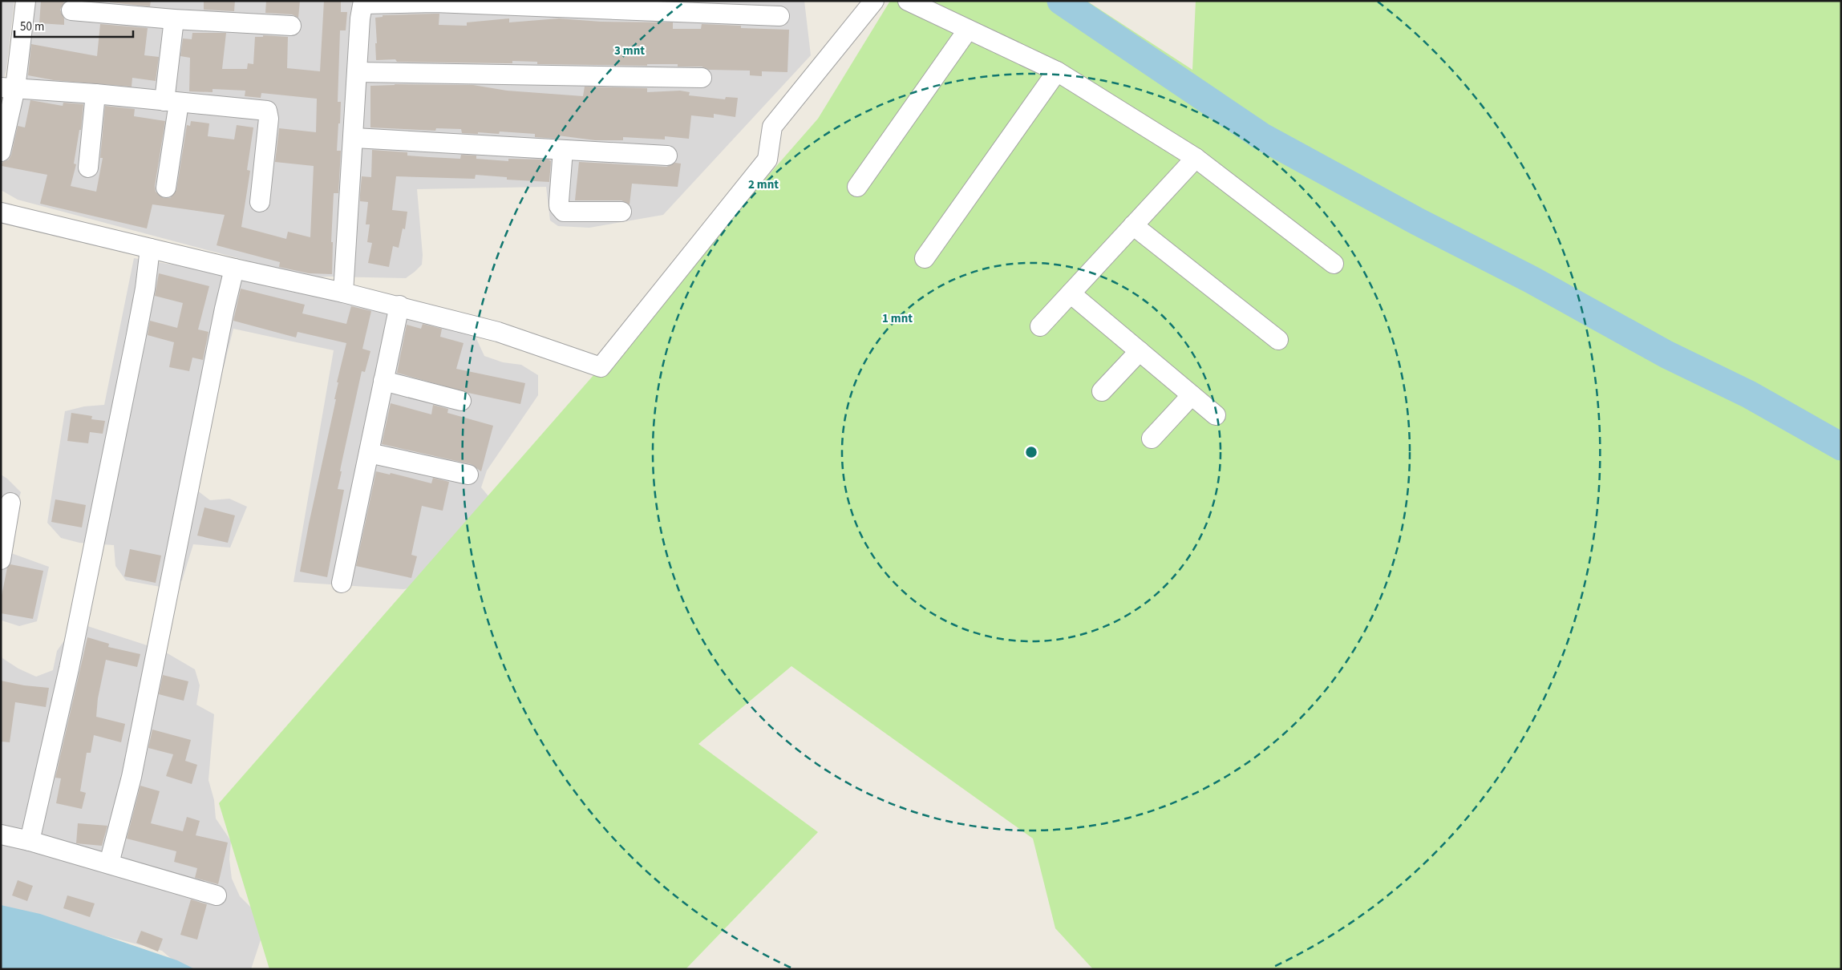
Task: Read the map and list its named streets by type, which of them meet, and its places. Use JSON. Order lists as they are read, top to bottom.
{
  "scale_bar": "50 m",
  "rings": ["3 mnt", "2 mnt", "1 mnt"]
}
